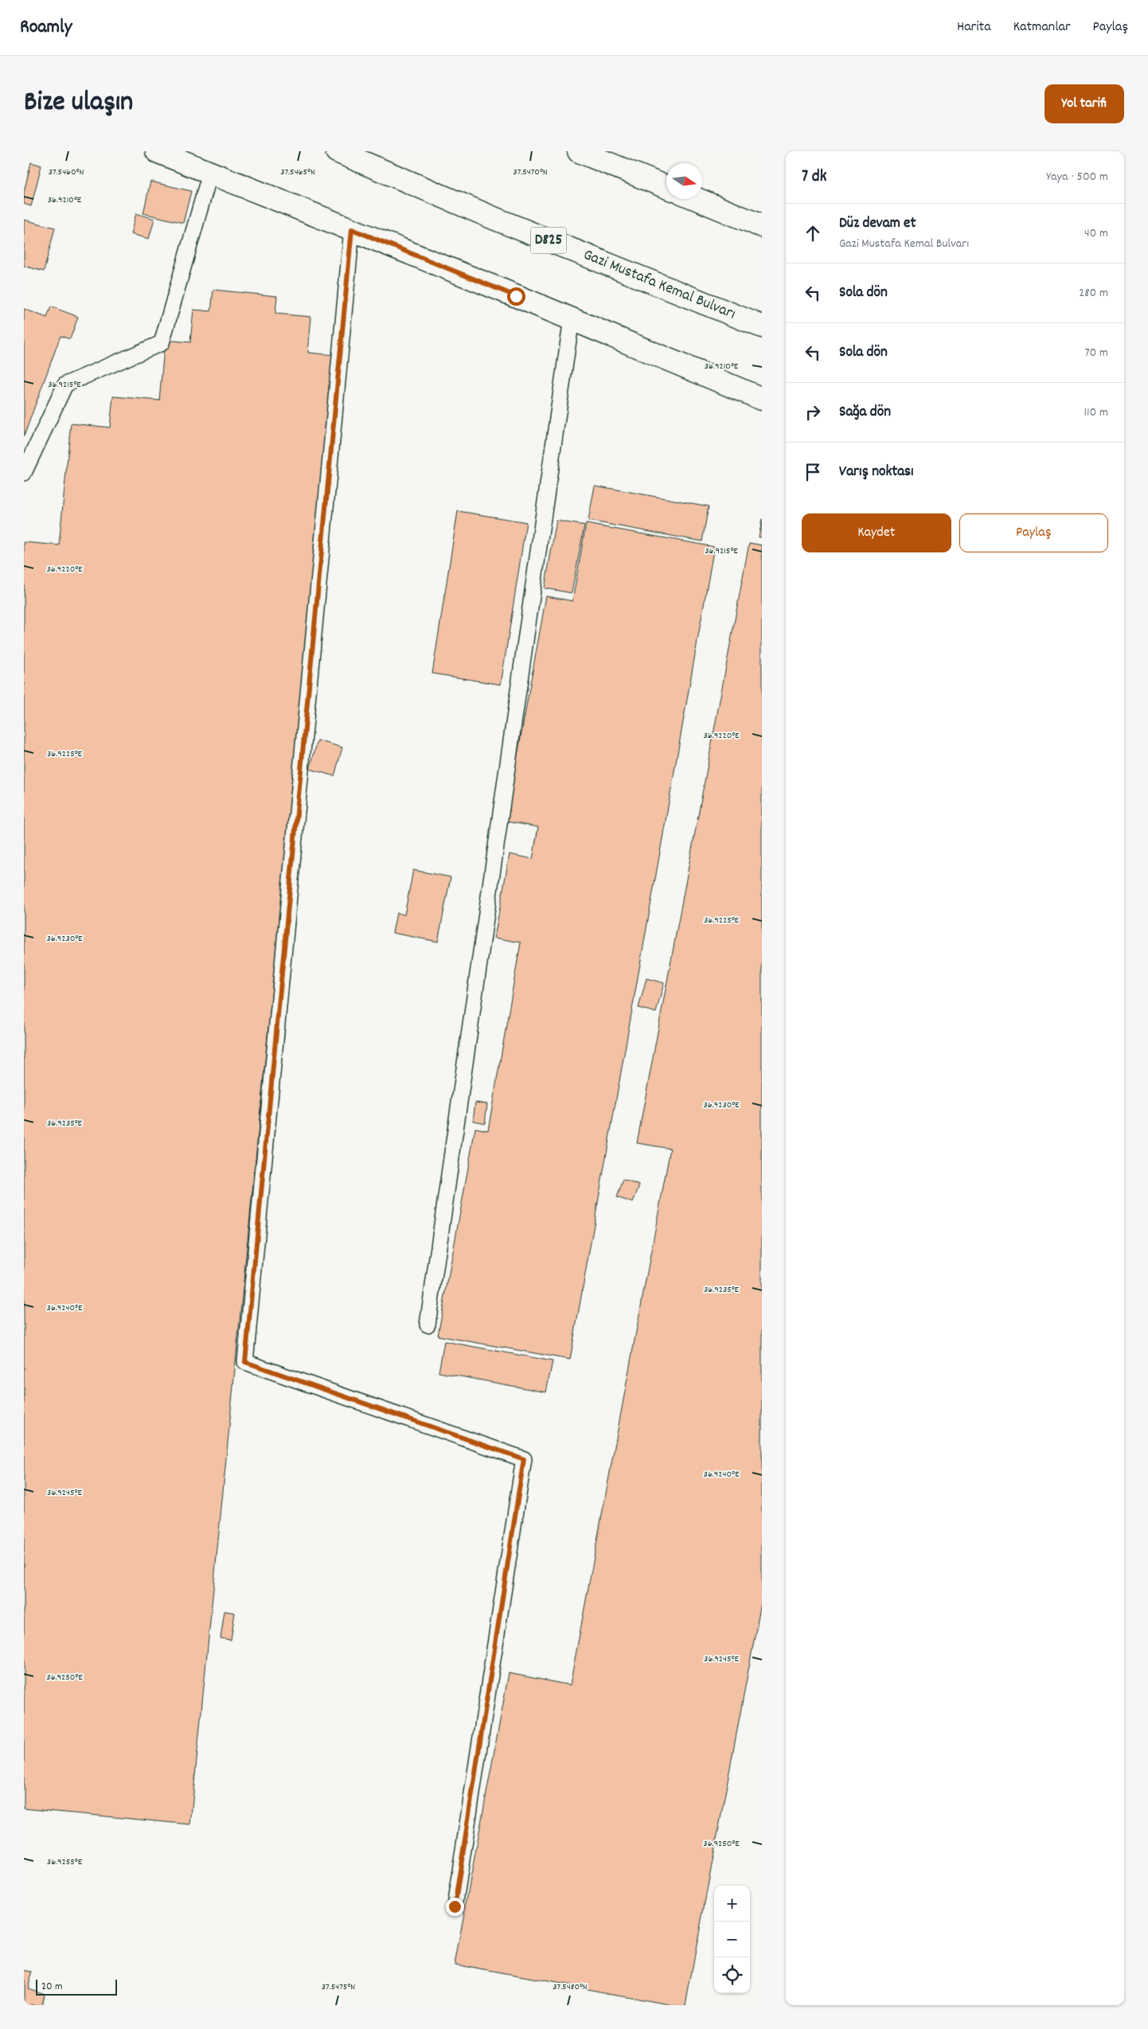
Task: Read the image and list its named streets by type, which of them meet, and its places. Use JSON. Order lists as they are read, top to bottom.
{
  "streets": {
    "main road": ["D825", "Gazi Mustafa Kemal Bulvarı"]
  },
  "scale_bar": "20 m",
  "north": "right",
  "page": {
    "header": "Roamly",
    "nav": ["Harita", "Katmanlar", "Paylaş"],
    "title": "Bize ulaşın",
    "buttons": [
      "Yol tarifi",
      ["Kaydet", "Paylaş"]
    ],
    "heading": ["7 dk", "Yaya · 500 m"],
    "list": [
      ["Düz devam et", "Gazi Mustafa Kemal Bulvarı", "40 m"],
      ["Sola dön", "280 m"],
      ["Sola dön", "70 m"],
      ["Sağa dön", "110 m"],
      "Varış noktası"
    ],
    "map_buttons": ["+", "−"],
    "scale": "20 m"
  },
  "coordinates": [
    "37.5465°N",
    "37.5470°N",
    "37.5460°N",
    "36.9210°E",
    "36.9215°E",
    "36.9220°E",
    "36.9225°E",
    "36.9230°E",
    "36.9235°E",
    "36.9240°E",
    "36.9245°E",
    "36.9250°E",
    "36.9255°E",
    "37.5475°N",
    "37.5480°N"
  ]
}
